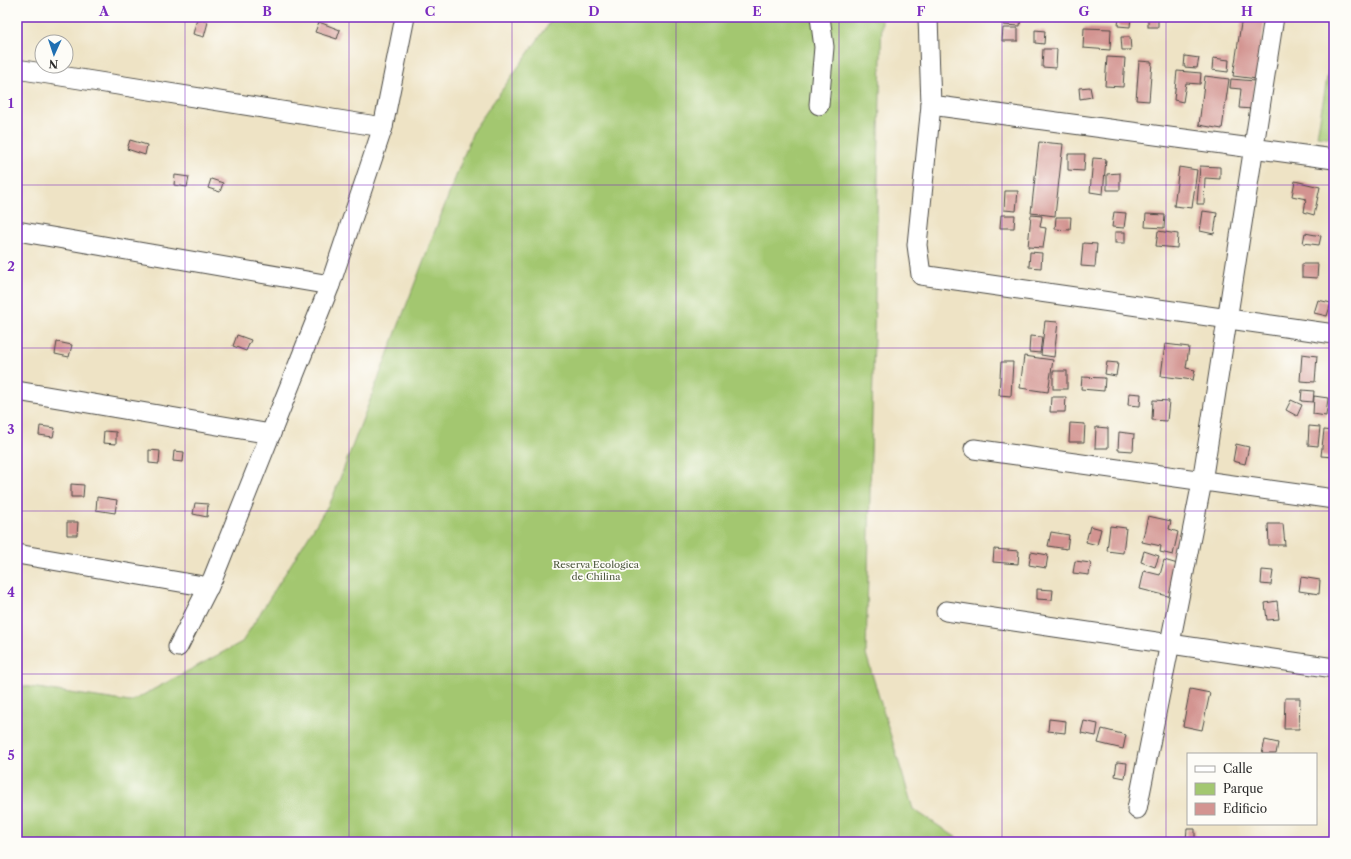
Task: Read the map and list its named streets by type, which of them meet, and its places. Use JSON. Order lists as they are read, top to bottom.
{
  "parks": ["Reserva Ecologica de Chilina"],
  "legend": ["Calle", "Parque", "Edificio"],
  "north": "bottom",
  "grid": {
    "columns": [
      "A",
      "B",
      "C",
      "D",
      "E",
      "F",
      "G",
      "H"
    ],
    "rows": [
      "1",
      "2",
      "3",
      "4",
      "5"
    ]
  }
}
